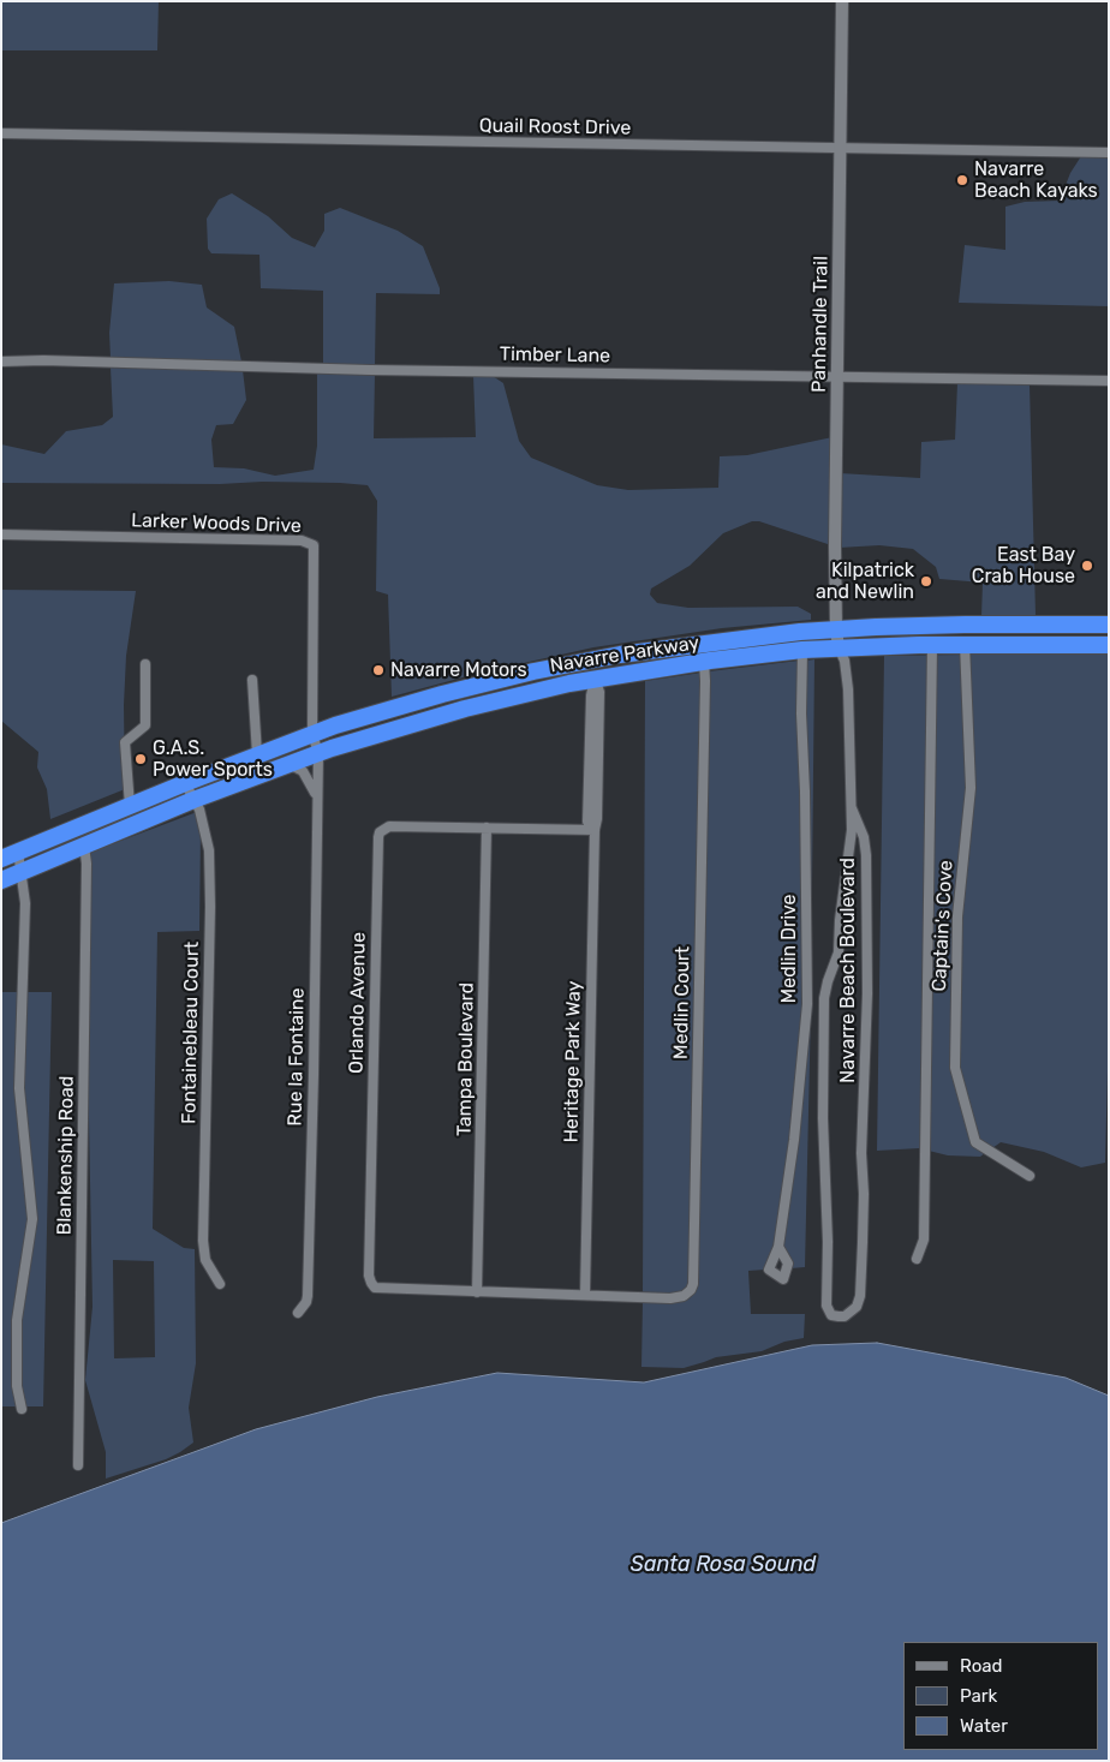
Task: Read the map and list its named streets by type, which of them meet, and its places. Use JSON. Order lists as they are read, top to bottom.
{
  "streets": {
    "highway": ["Navarre Parkway"],
    "street": [
      "Quail Roost Drive",
      "Panhandle Trail",
      "Timber Lane",
      "Larker Woods Drive",
      "Captain's Cove",
      "Medlin Drive",
      "Navarre Beach Boulevard",
      "Orlando Avenue",
      "Medlin Court",
      "Fontainebleau Court",
      "Rue la Fontaine",
      "Tampa Boulevard",
      "Heritage Park Way",
      "Blankenship Road"
    ]
  },
  "crossings": [
    ["Quail Roost Drive", "Panhandle Trail"],
    ["Panhandle Trail", "Timber Lane"],
    ["Panhandle Trail", "Navarre Parkway"],
    ["Larker Woods Drive", "Navarre Parkway"],
    ["Larker Woods Drive", "Rue la Fontaine"],
    ["Navarre Parkway", "Captain's Cove"],
    ["Navarre Parkway", "Medlin Drive"],
    ["Navarre Parkway", "Medlin Court"],
    ["Navarre Parkway", "Fontainebleau Court"],
    ["Navarre Parkway", "Rue la Fontaine"],
    ["Navarre Parkway", "Heritage Park Way"],
    ["Navarre Parkway", "Blankenship Road"],
    ["Orlando Avenue", "Tampa Boulevard"],
    ["Orlando Avenue", "Heritage Park Way"],
    ["Medlin Court", "Heritage Park Way"]
  ],
  "water": ["Santa Rosa Sound"],
  "places": [
    "Navarre Beach Kayaks",
    "East Bay Crab House",
    "Kilpatrick and Newlin",
    "Navarre Motors",
    "G.A.S. Power Sports"
  ],
  "legend": ["Road", "Park", "Water"]
}
